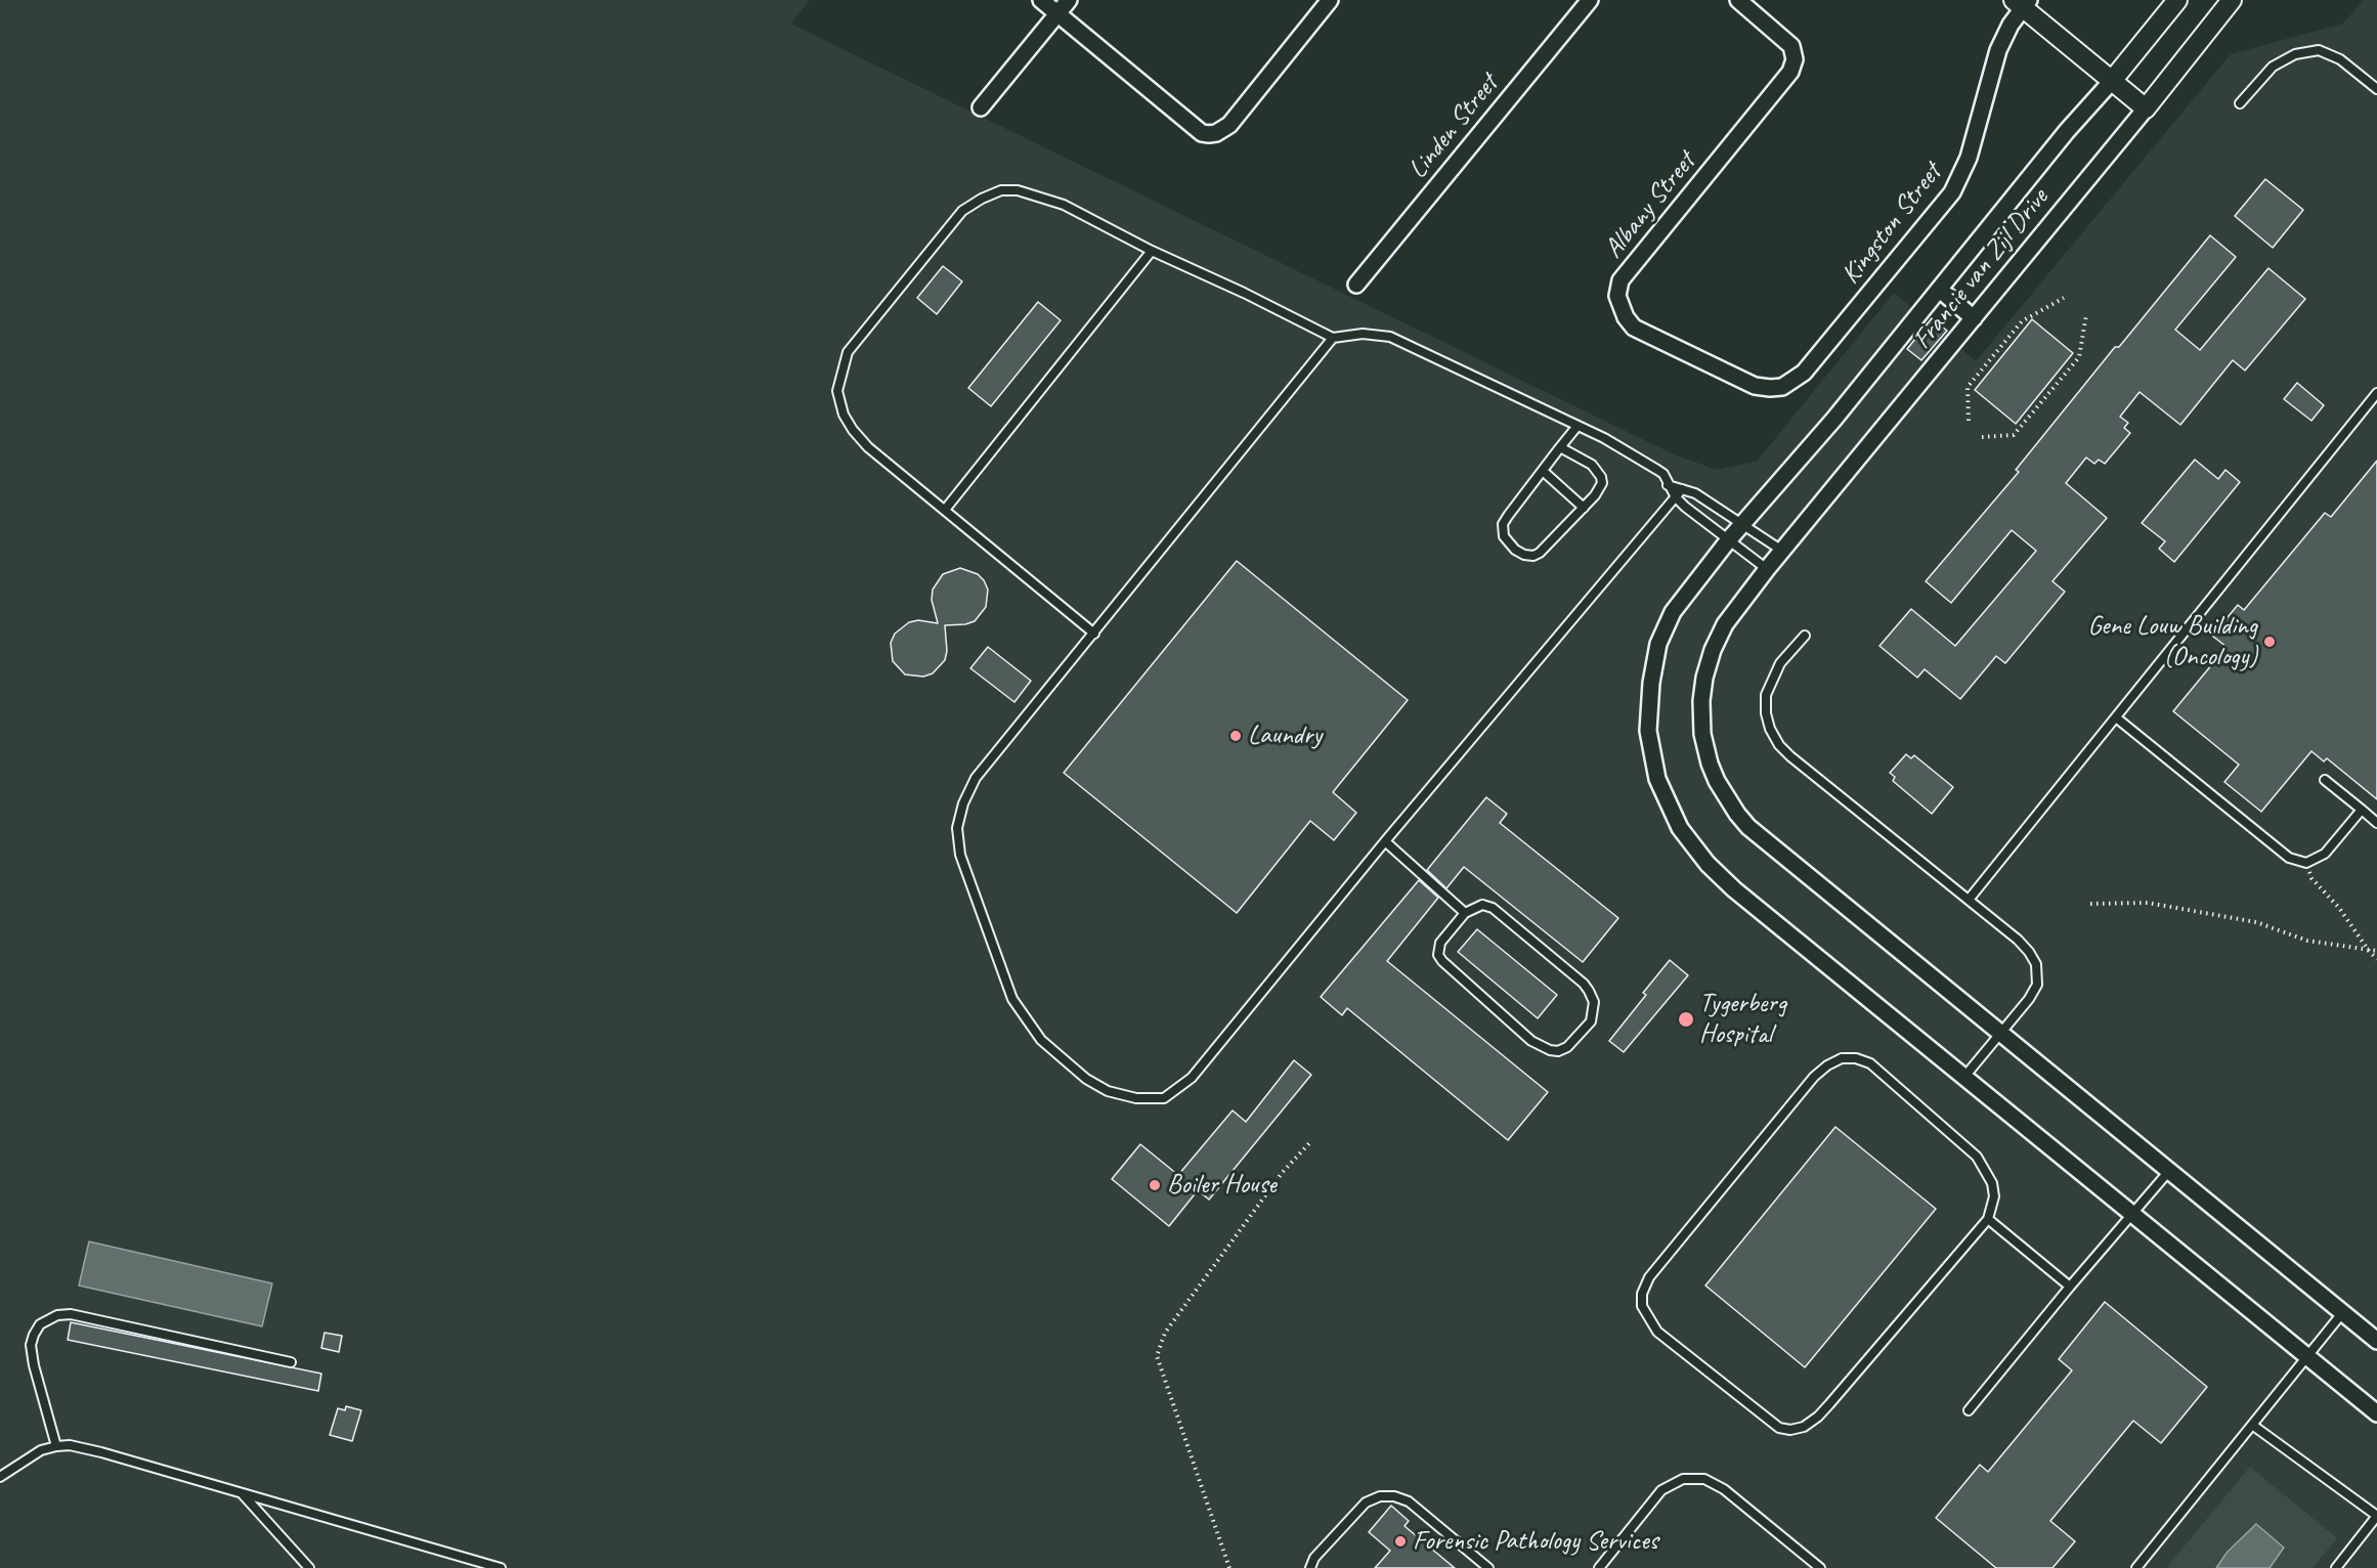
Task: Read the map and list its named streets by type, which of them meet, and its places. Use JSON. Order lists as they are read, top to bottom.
{
  "streets": {
    "street": [
      "Linden Street",
      "Albany Street",
      "Kingston Street",
      "Francie van Zijl Drive"
    ]
  },
  "crossings": [
    ["Albany Street", "Kingston Street"]
  ],
  "places": [
    "Gene Louw Building (Oncology)",
    "Laundry",
    "Tygerberg Hospital",
    "Boiler House",
    "Forensic Pathology Services"
  ]
}
